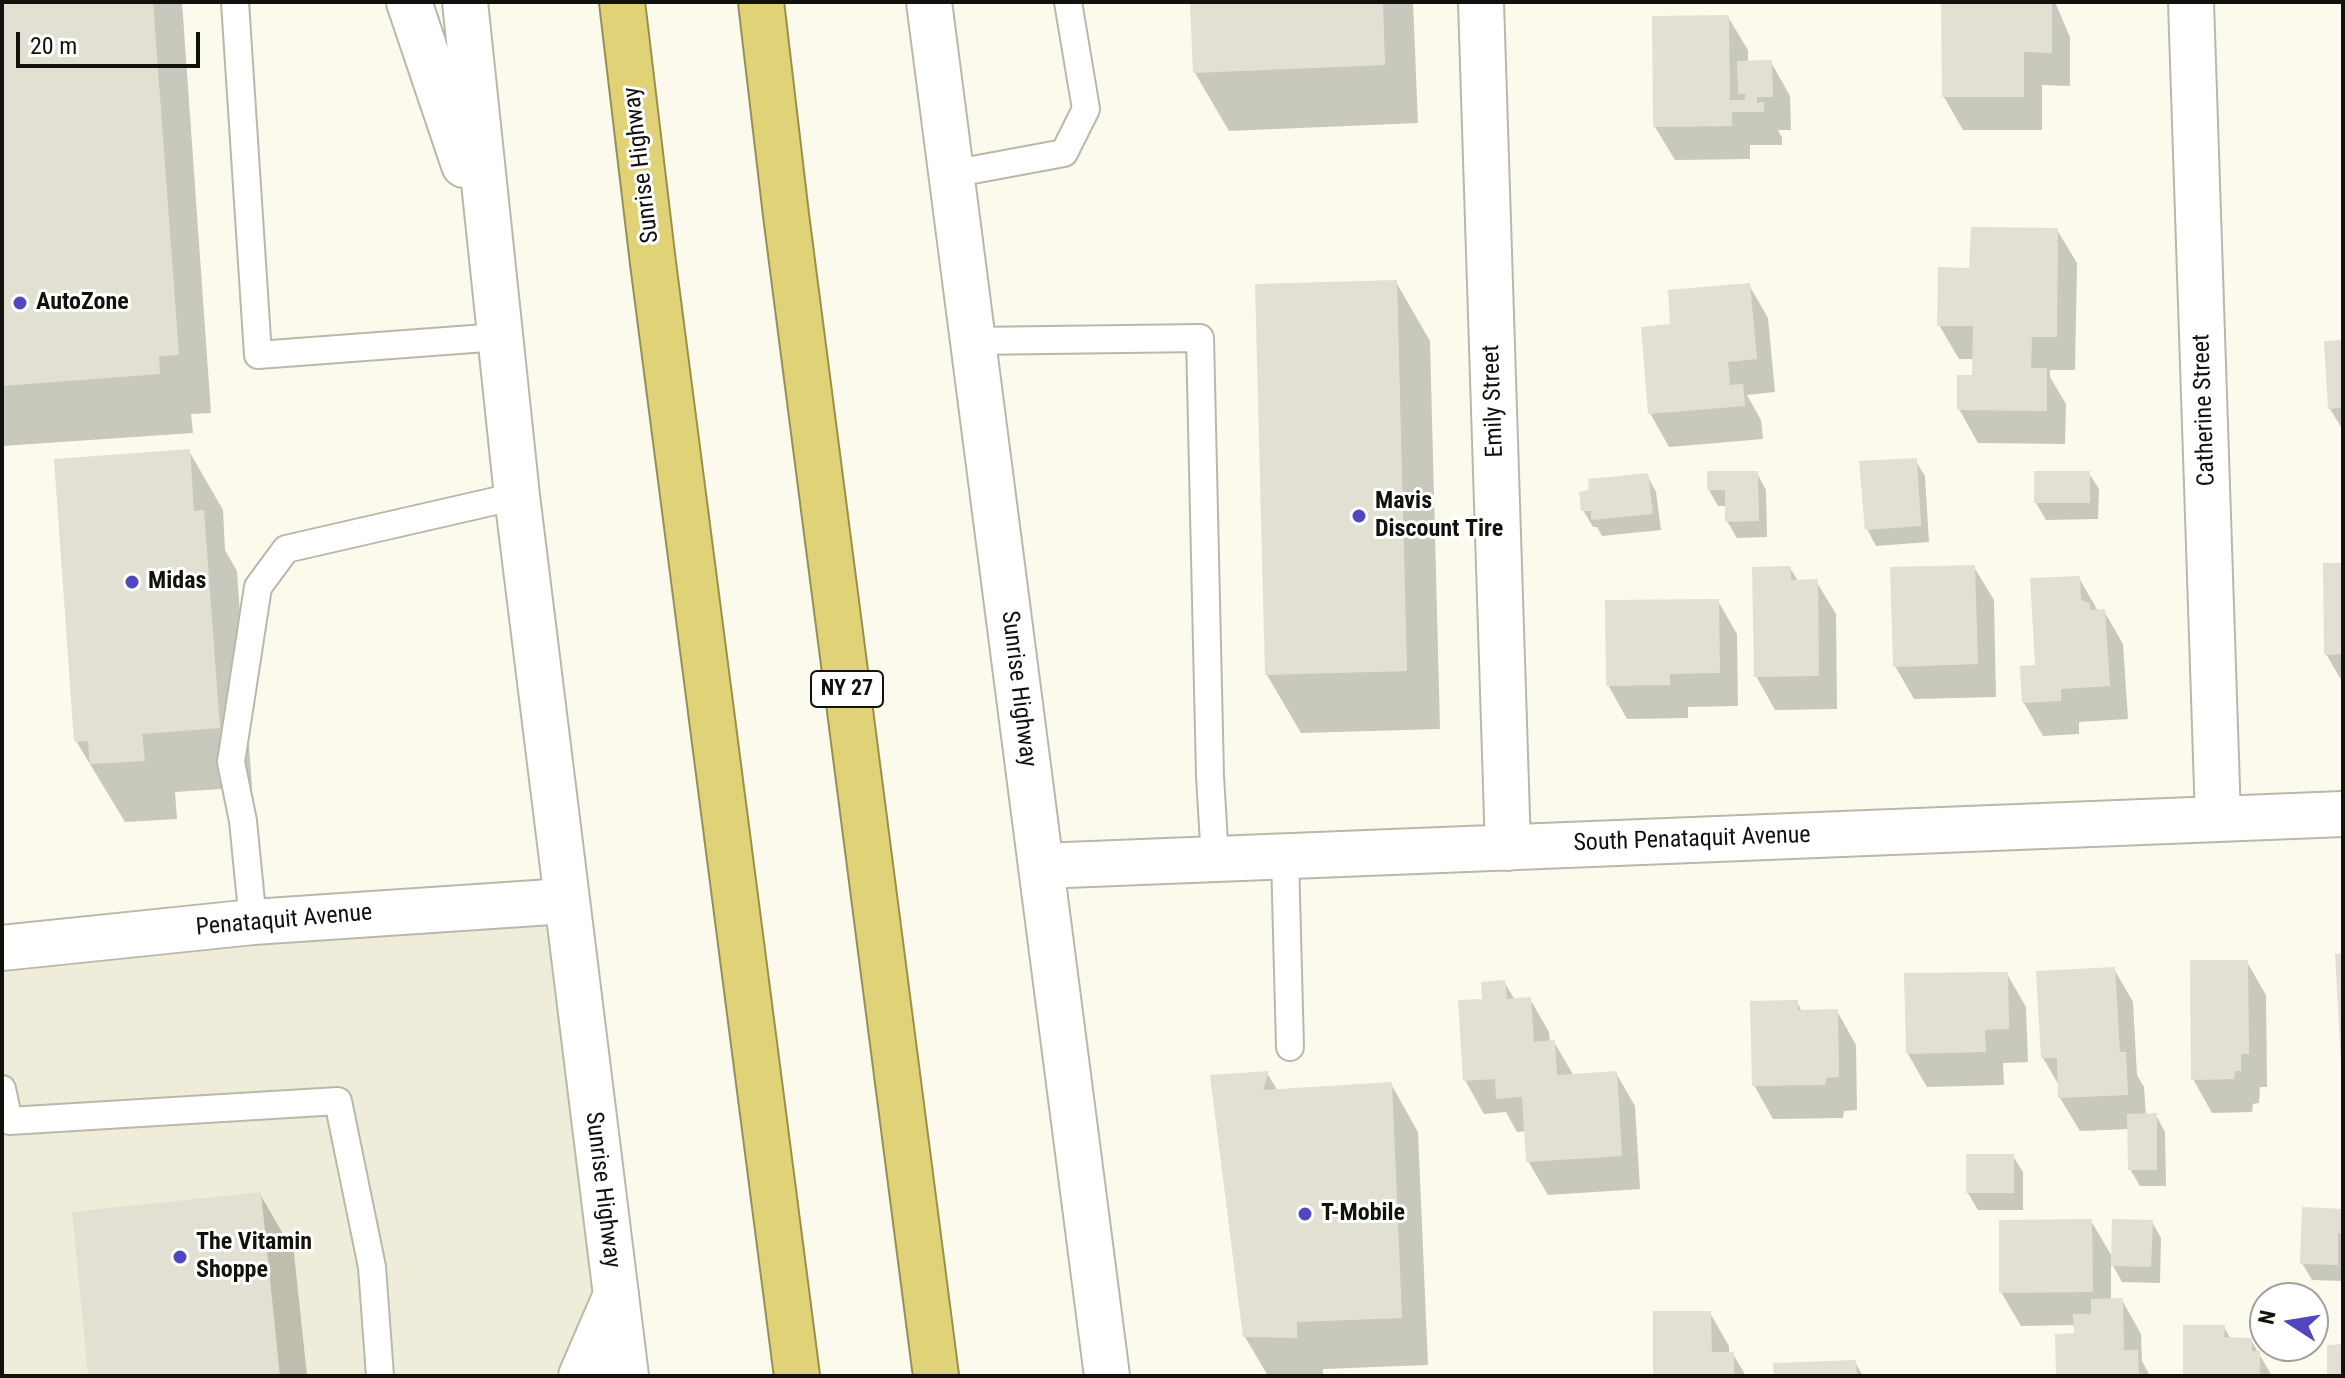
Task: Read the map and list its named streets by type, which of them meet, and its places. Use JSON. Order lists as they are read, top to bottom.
{
  "streets": {
    "highway": ["Sunrise Highway", "NY 27"],
    "street": [
      "Emily Street",
      "Catherine Street",
      "South Penataquit Avenue",
      "Penataquit Avenue"
    ]
  },
  "crossings": [
    ["Sunrise Highway", "South Penataquit Avenue"],
    ["Sunrise Highway", "Penataquit Avenue"],
    ["Emily Street", "South Penataquit Avenue"],
    ["Catherine Street", "South Penataquit Avenue"]
  ],
  "places": [
    "AutoZone",
    "Mavis Discount Tire",
    "Midas",
    "T-Mobile",
    "The Vitamin Shoppe"
  ],
  "scale_bar": "20 m",
  "north": "left"
}
